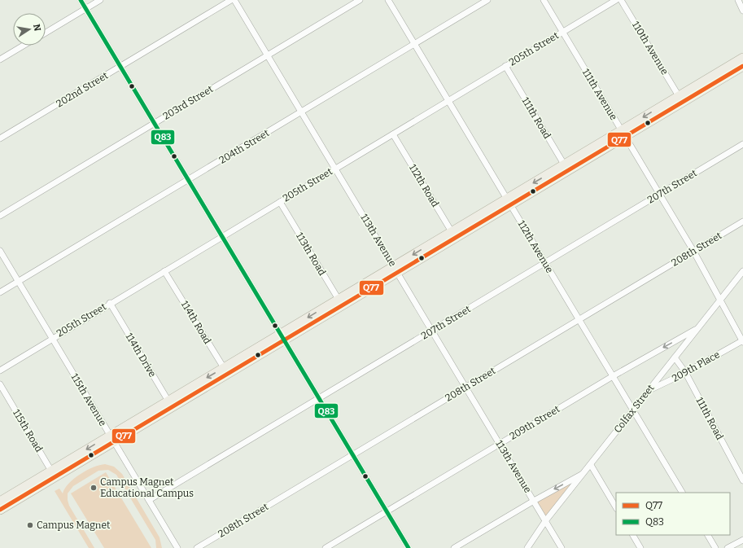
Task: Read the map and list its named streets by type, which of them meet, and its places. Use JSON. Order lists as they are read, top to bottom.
{
  "streets": {
    "street": [
      "110th Avenue",
      "205th Street",
      "202nd Street",
      "111th Avenue",
      "203rd Street",
      "111th Road",
      "204th Street",
      "112th Road",
      "207th Street",
      "113th Avenue",
      "112th Avenue",
      "208th Street",
      "113th Road",
      "114th Road",
      "114th Drive",
      "209th Place",
      "115th Avenue",
      "Colfax Street",
      "209th Street",
      "115th Road"
    ]
  },
  "crossings": [
    ["205th Street", "111th Avenue"],
    ["205th Street", "111th Road"],
    ["205th Street", "112th Road"],
    ["205th Street", "113th Avenue"],
    ["205th Street", "112th Avenue"],
    ["205th Street", "113th Road"],
    ["205th Street", "114th Road"],
    ["205th Street", "114th Drive"],
    ["205th Street", "115th Avenue"],
    ["111th Avenue", "207th Street"],
    ["111th Avenue", "208th Street"],
    ["111th Avenue", "209th Place"],
    ["111th Avenue", "Colfax Street"],
    ["203rd Street", "113th Avenue"],
    ["111th Road", "209th Place"],
    ["111th Road", "Colfax Street"],
    ["204th Street", "113th Avenue"],
    ["204th Street", "112th Avenue"],
    ["204th Street", "115th Avenue"],
    ["207th Street", "113th Avenue"],
    ["207th Street", "112th Avenue"],
    ["207th Street", "115th Avenue"],
    ["113th Avenue", "208th Street"],
    ["113th Avenue", "Colfax Street"],
    ["113th Avenue", "209th Street"],
    ["112th Avenue", "208th Street"],
    ["112th Avenue", "Colfax Street"],
    ["112th Avenue", "209th Street"],
    ["209th Place", "Colfax Street"],
    ["Colfax Street", "209th Street"]
  ],
  "places": ["Campus Magnet Educational Campus", "Campus Magnet"],
  "lines": ["transit line Q83", "transit line Q77"],
  "legend": ["Q77", "Q83"],
  "north": "right"
}
